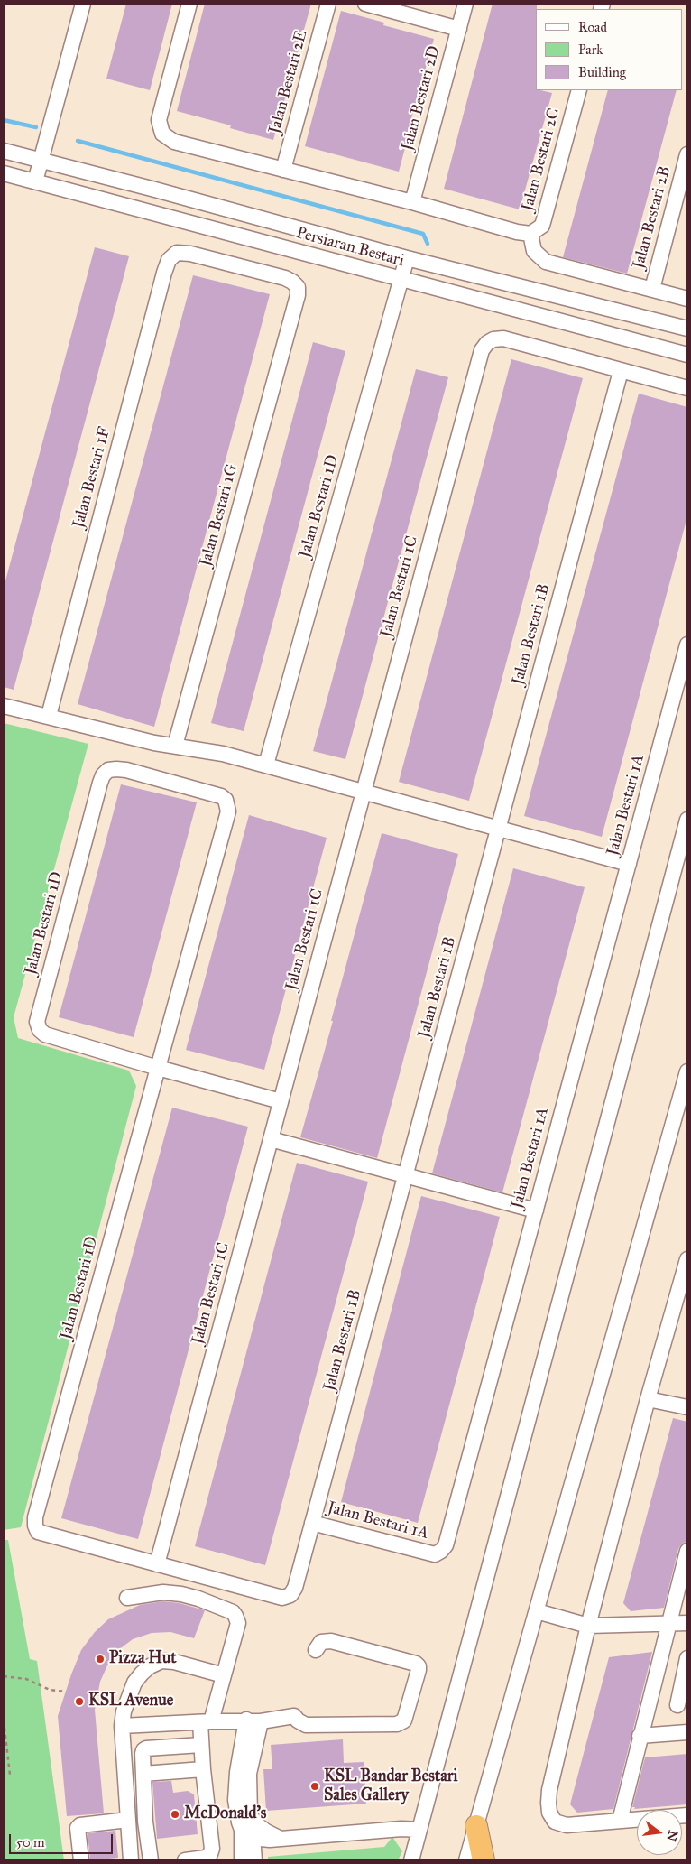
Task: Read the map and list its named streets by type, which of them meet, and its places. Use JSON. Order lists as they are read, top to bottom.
{
  "streets": {
    "street": [
      "Jalan Bestari 2E",
      "Jalan Bestari 2D",
      "Jalan Bestari 2C",
      "Jalan Bestari 2B",
      "Persiaran Bestari",
      "Jalan Bestari 1F",
      "Jalan Bestari 1D",
      "Jalan Bestari 1G",
      "Jalan Bestari 1C",
      "Jalan Bestari 1B",
      "Jalan Bestari 1A"
    ]
  },
  "crossings": [
    ["Persiaran Bestari", "Jalan Bestari 1D"],
    ["Jalan Bestari 1F", "Jalan Bestari 1G"],
    ["Jalan Bestari 1D", "Jalan Bestari 1C"],
    ["Jalan Bestari 1D", "Jalan Bestari 1B"],
    ["Jalan Bestari 1C", "Jalan Bestari 1B"],
    ["Jalan Bestari 1B", "Jalan Bestari 1A"]
  ],
  "places": [
    "Pizza Hut",
    "KSL Avenue",
    "KSL Bandar Bestari Sales Gallery",
    "McDonald's"
  ],
  "legend": ["Road", "Park", "Building"],
  "scale_bar": "50 m",
  "north": "right"
}
